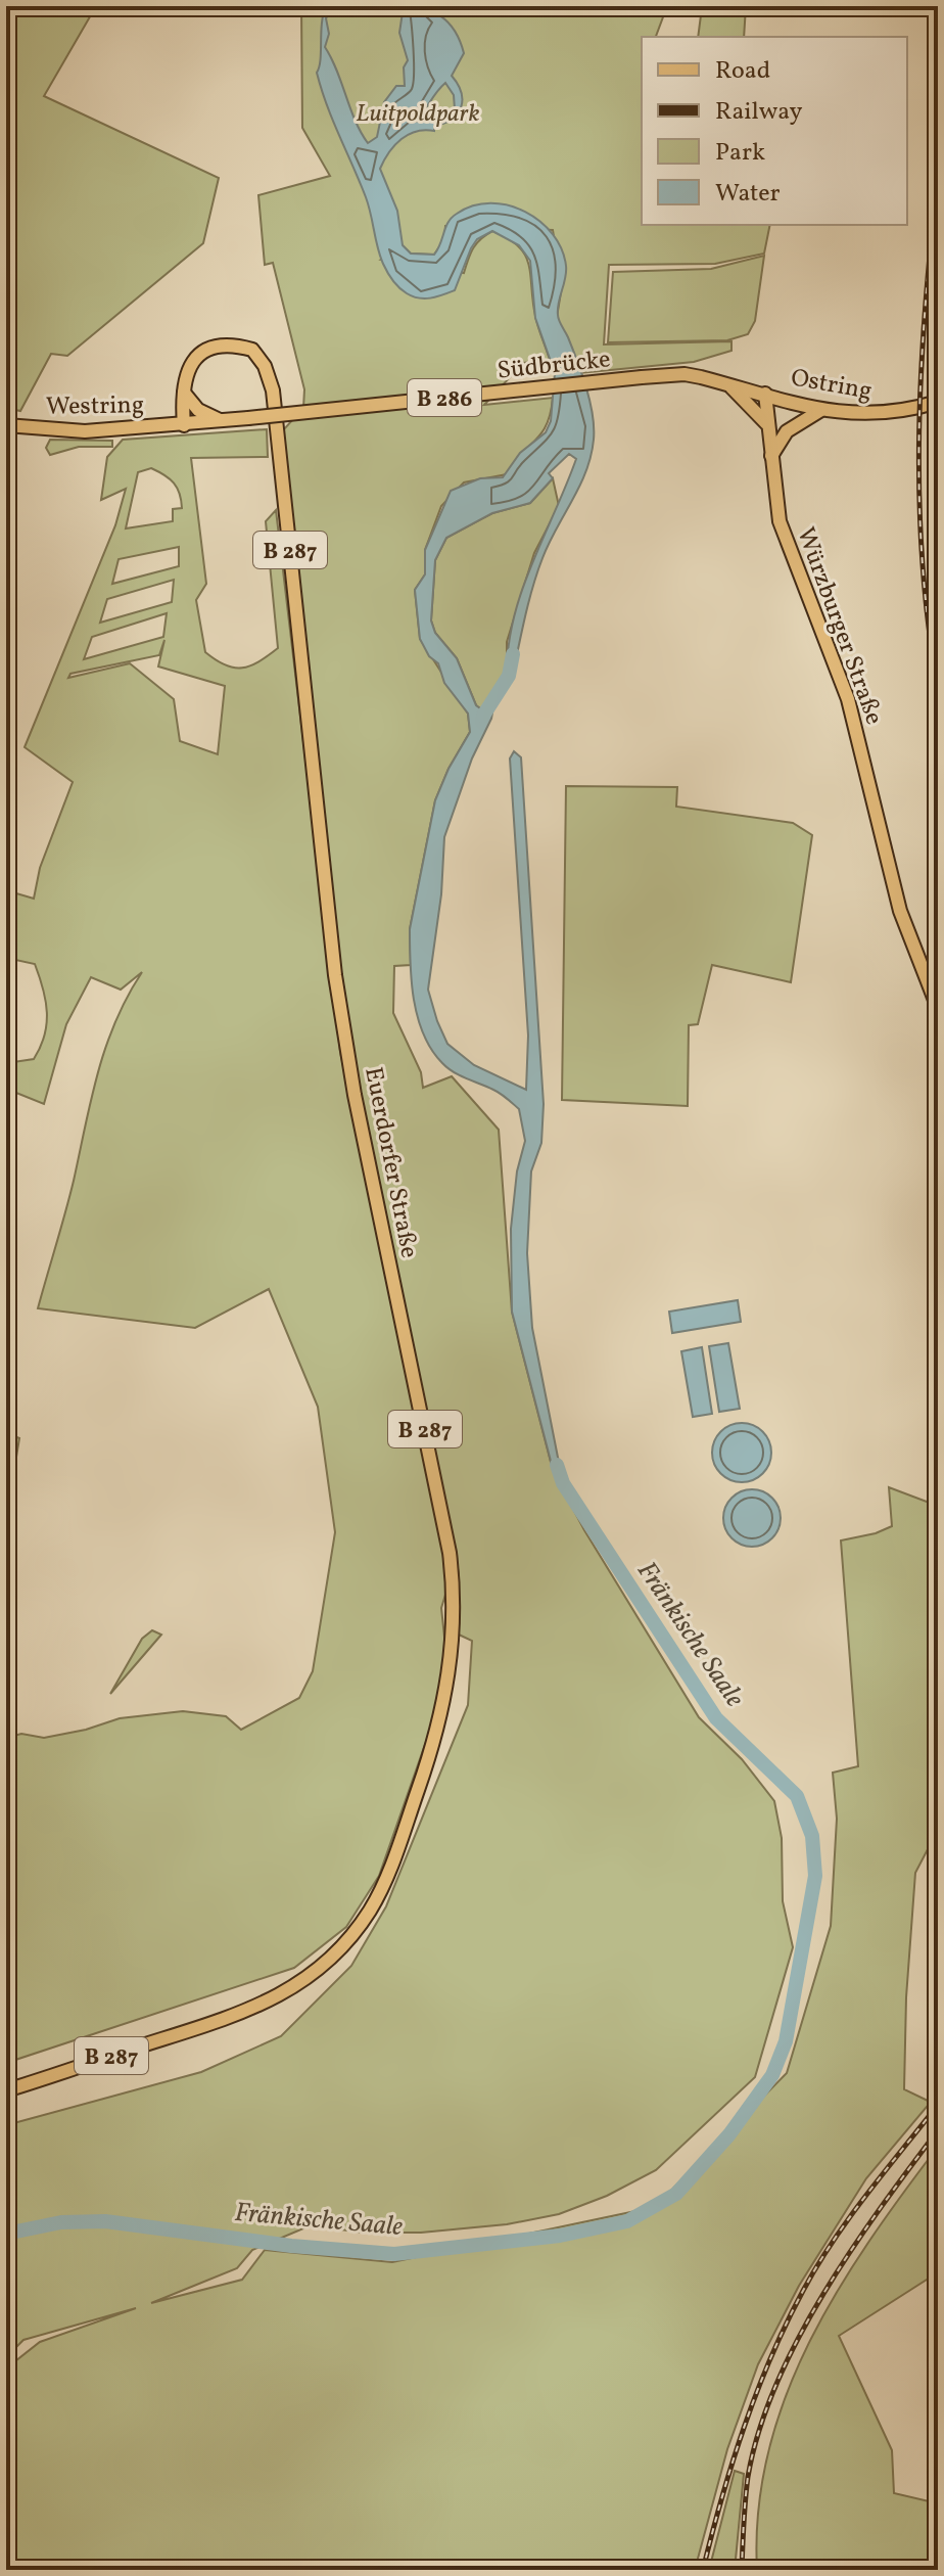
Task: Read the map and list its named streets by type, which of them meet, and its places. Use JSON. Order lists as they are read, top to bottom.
{
  "streets": {
    "main road": [
      "Südbrücke",
      "Ostring",
      "B 286",
      "Westring",
      "B 287",
      "Würzburger Straße",
      "Euerdorfer Straße"
    ]
  },
  "crossings": [
    ["Südbrücke", "Ostring"],
    ["Südbrücke", "B 286"],
    ["Südbrücke", "Würzburger Straße"],
    ["Ostring", "Würzburger Straße"],
    ["B 286", "Westring"],
    ["B 286", "Euerdorfer Straße"],
    ["Westring", "Euerdorfer Straße"]
  ],
  "water": ["Fränkische Saale"],
  "parks": ["Luitpoldpark"],
  "legend": [
    "Road",
    "Railway",
    "Park",
    "Water"
  ]
}
